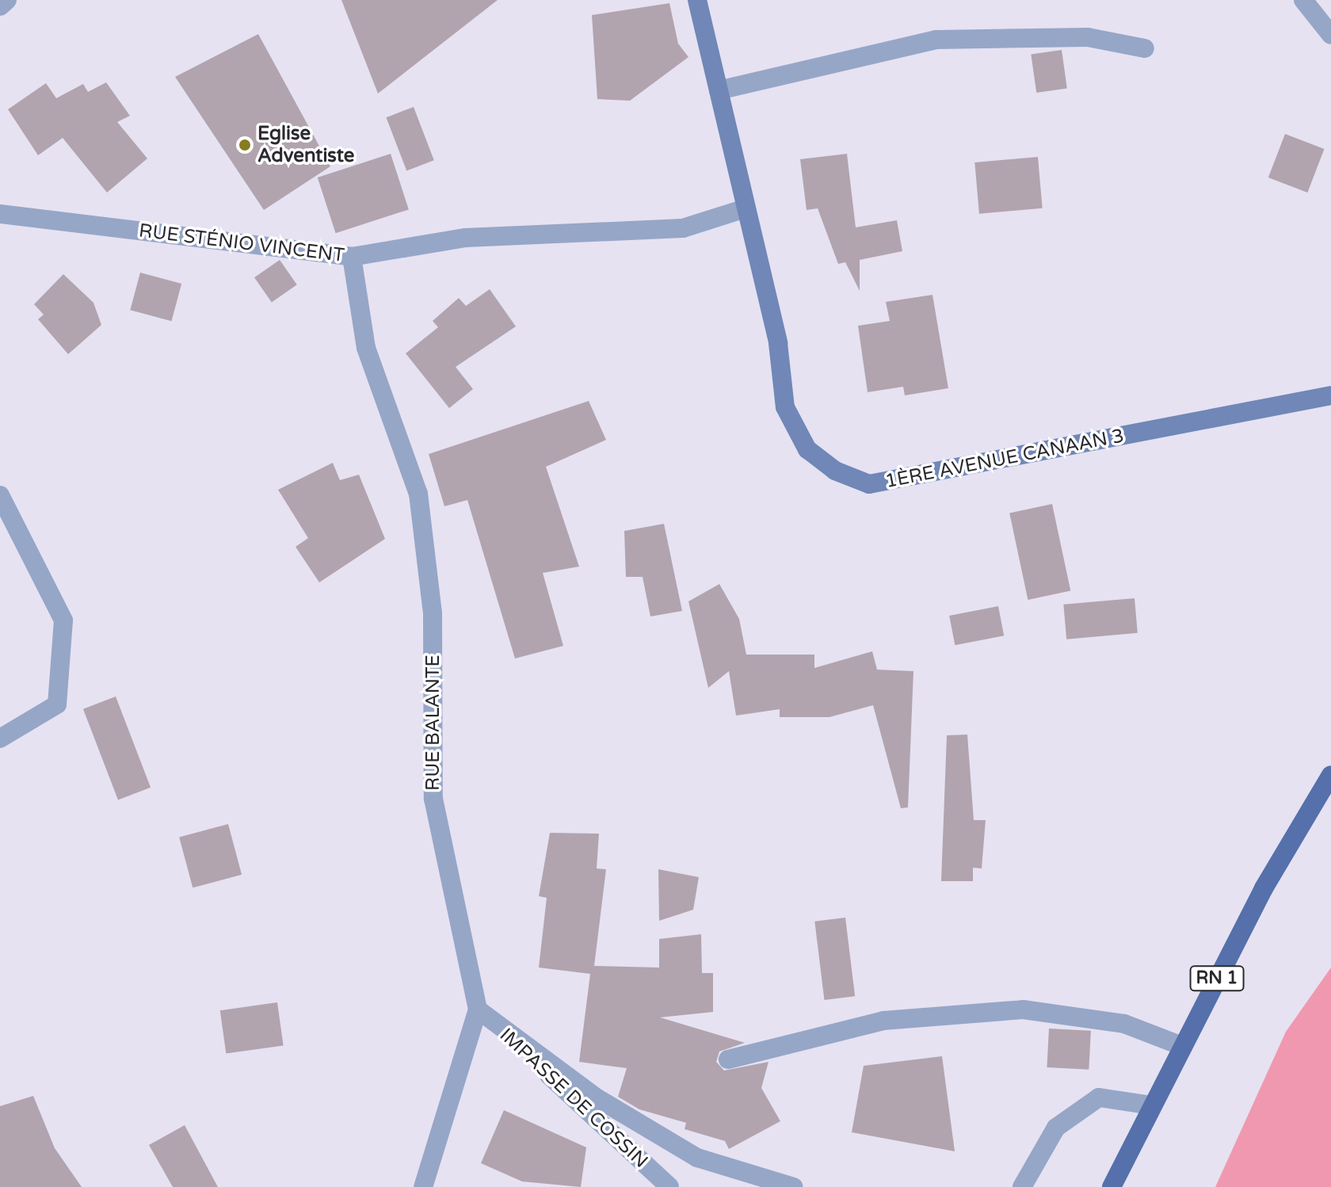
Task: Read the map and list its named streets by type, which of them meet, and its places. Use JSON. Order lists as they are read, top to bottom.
{
  "streets": {
    "main road": ["1ÈRE AVENUE CANAAN 3", "RN 1"],
    "street": ["RUE STÉNIO VINCENT", "RUE BALANTE", "IMPASSE DE COSSIN"]
  },
  "crossings": [
    ["RUE STÉNIO VINCENT", "1ÈRE AVENUE CANAAN 3"],
    ["RUE STÉNIO VINCENT", "RUE BALANTE"],
    ["RUE BALANTE", "IMPASSE DE COSSIN"]
  ],
  "places": ["Eglise Adventiste"]
}
